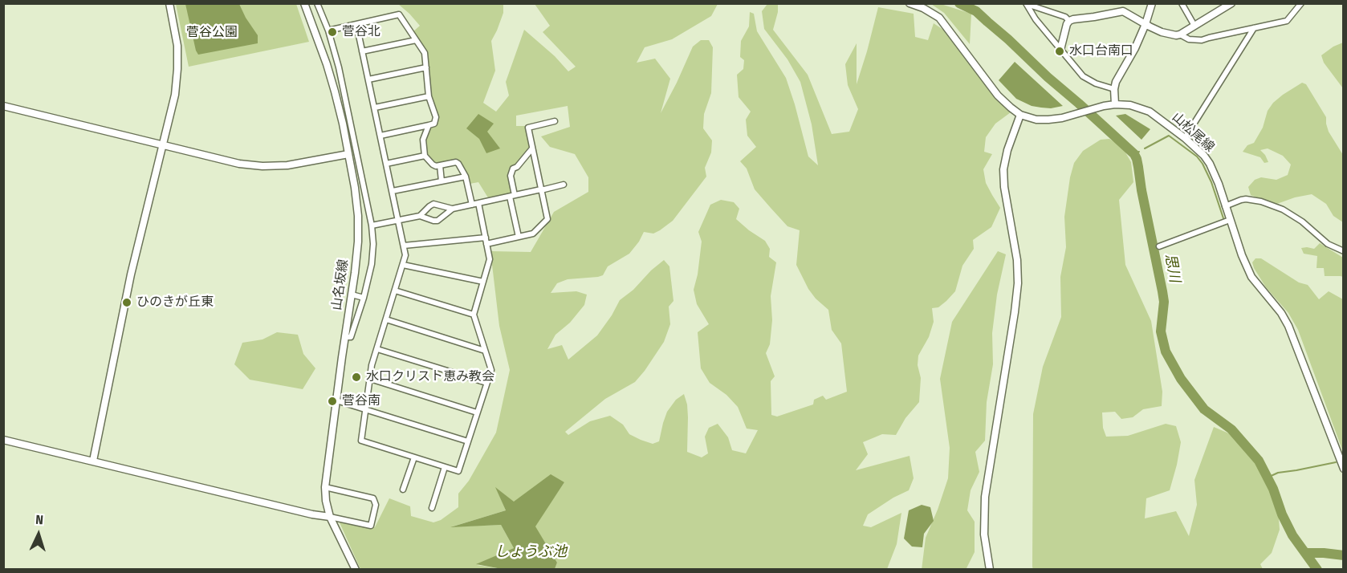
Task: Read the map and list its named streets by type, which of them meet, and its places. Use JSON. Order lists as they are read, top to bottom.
{
  "streets": {
    "street": ["山松尾線", "山名坂線"]
  },
  "water": ["思川", "しょうぶ池"],
  "parks": ["菅谷公園"],
  "places": [
    "菅谷北",
    "水口台南口",
    "ひのきが丘東",
    "水口クリスト恵み教会",
    "菅谷南"
  ],
  "north": "top"
}
